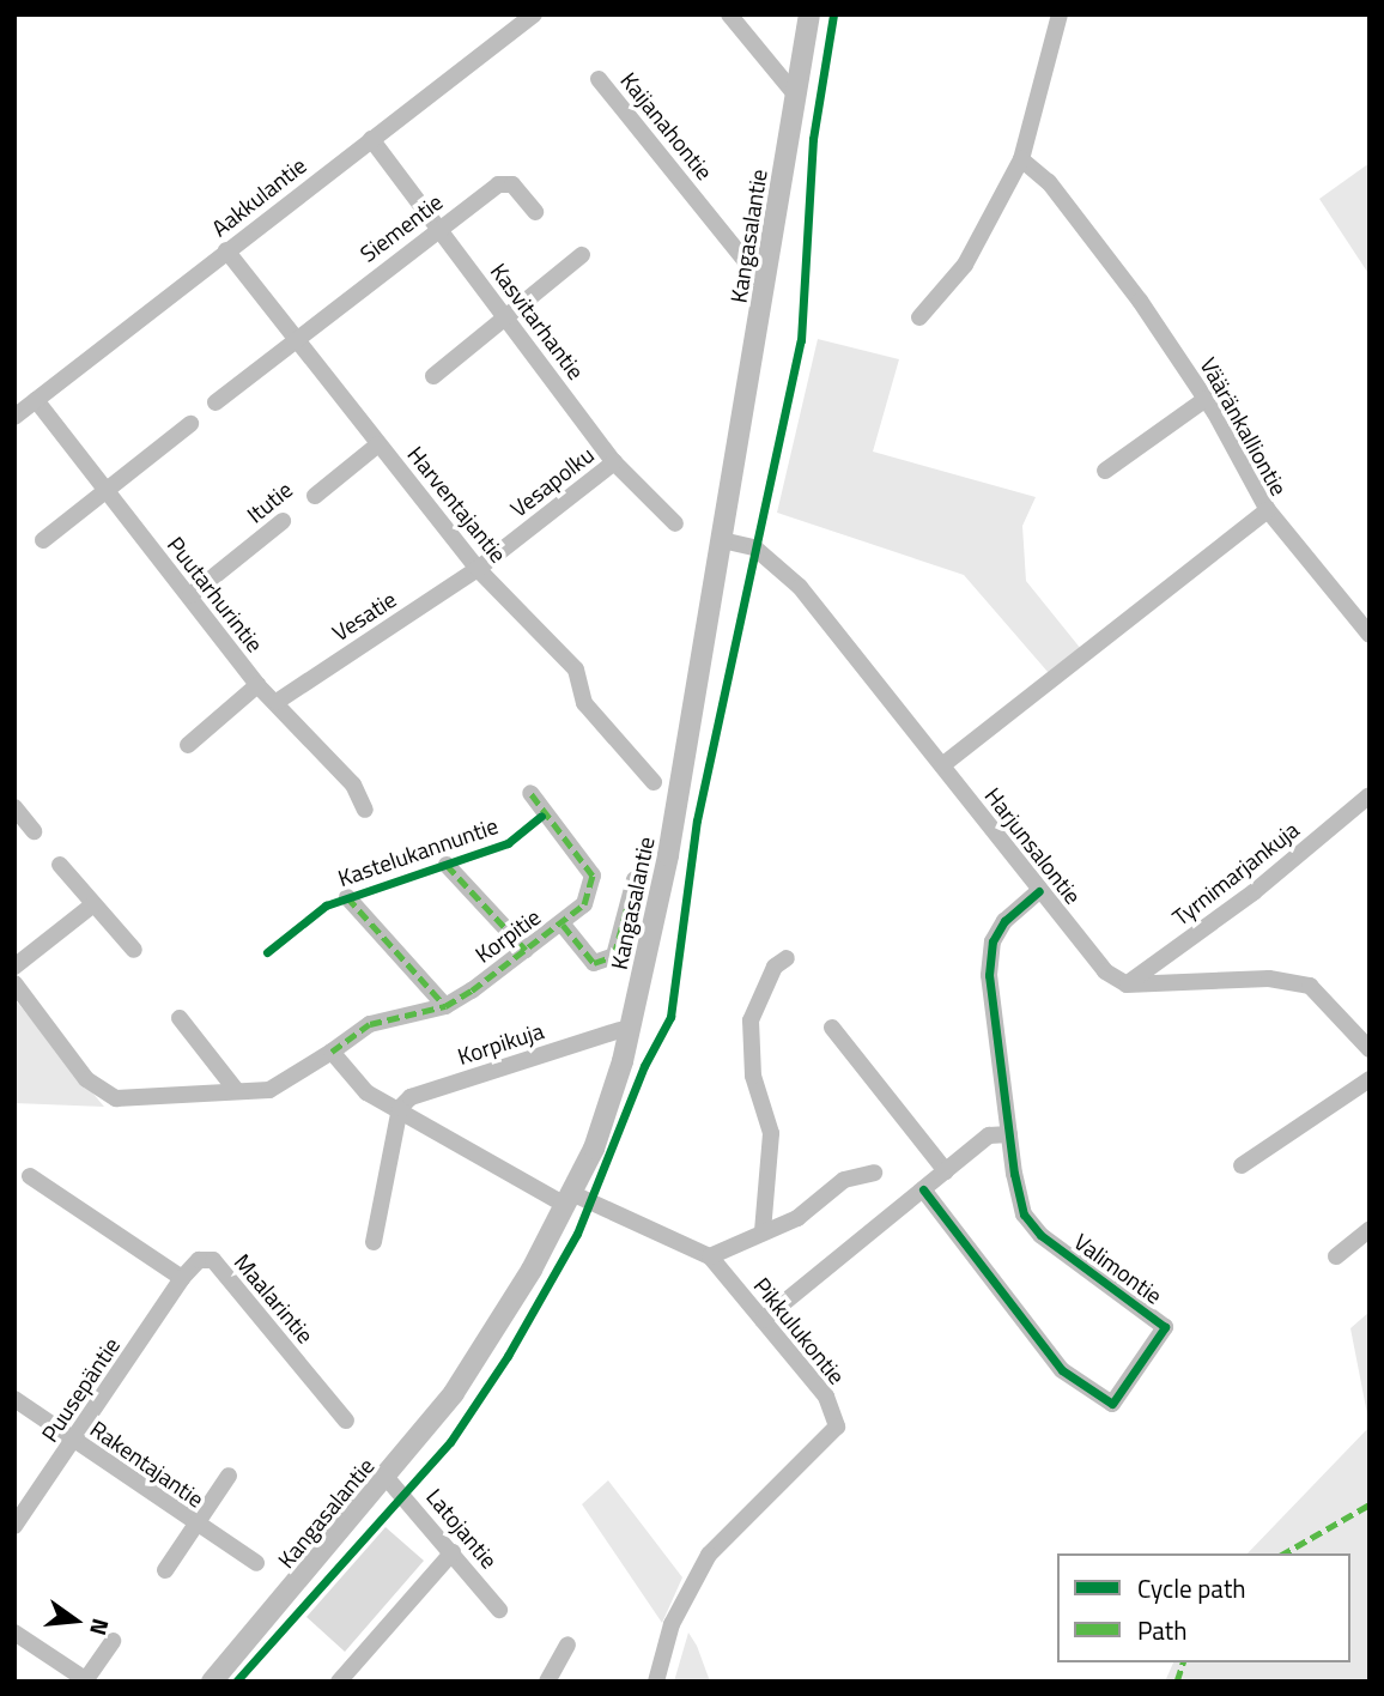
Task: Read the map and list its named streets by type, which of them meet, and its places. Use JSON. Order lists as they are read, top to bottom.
{
  "streets": {
    "main road": ["Kangasalantie"],
    "street": [
      "Kaijanahontie",
      "Aakkulantie",
      "Siementie",
      "Kasvitarhantie",
      "Vääränkalliontie",
      "Vesapolku",
      "Itutie",
      "Harventajantie",
      "Puutarhurintie",
      "Vesatie",
      "Harjunsalontie",
      "Tyrnimarjankuja",
      "Korpitie",
      "Korpikuja",
      "Valimontie",
      "Maalarintie",
      "Pikkulukontie",
      "Puusepäntie",
      "Rakentajantie",
      "Latojantie"
    ],
    "cycle path": ["Kastelukannuntie"]
  },
  "crossings": [
    ["Kaijanahontie", "Kangasalantie"],
    ["Aakkulantie", "Kasvitarhantie"],
    ["Aakkulantie", "Harventajantie"],
    ["Aakkulantie", "Puutarhurintie"],
    ["Siementie", "Kasvitarhantie"],
    ["Siementie", "Harventajantie"],
    ["Kangasalantie", "Harjunsalontie"],
    ["Kangasalantie", "Pikkulukontie"],
    ["Kangasalantie", "Latojantie"],
    ["Kasvitarhantie", "Vesapolku"],
    ["Vääränkalliontie", "Harjunsalontie"],
    ["Vesapolku", "Harventajantie"],
    ["Vesapolku", "Vesatie"],
    ["Itutie", "Harventajantie"],
    ["Itutie", "Puutarhurintie"],
    ["Harventajantie", "Vesatie"],
    ["Puutarhurintie", "Vesatie"],
    ["Harjunsalontie", "Tyrnimarjankuja"],
    ["Harjunsalontie", "Valimontie"],
    ["Maalarintie", "Puusepäntie"],
    ["Puusepäntie", "Rakentajantie"]
  ],
  "legend": ["Cycle path", "Path"],
  "north": "right"
}
